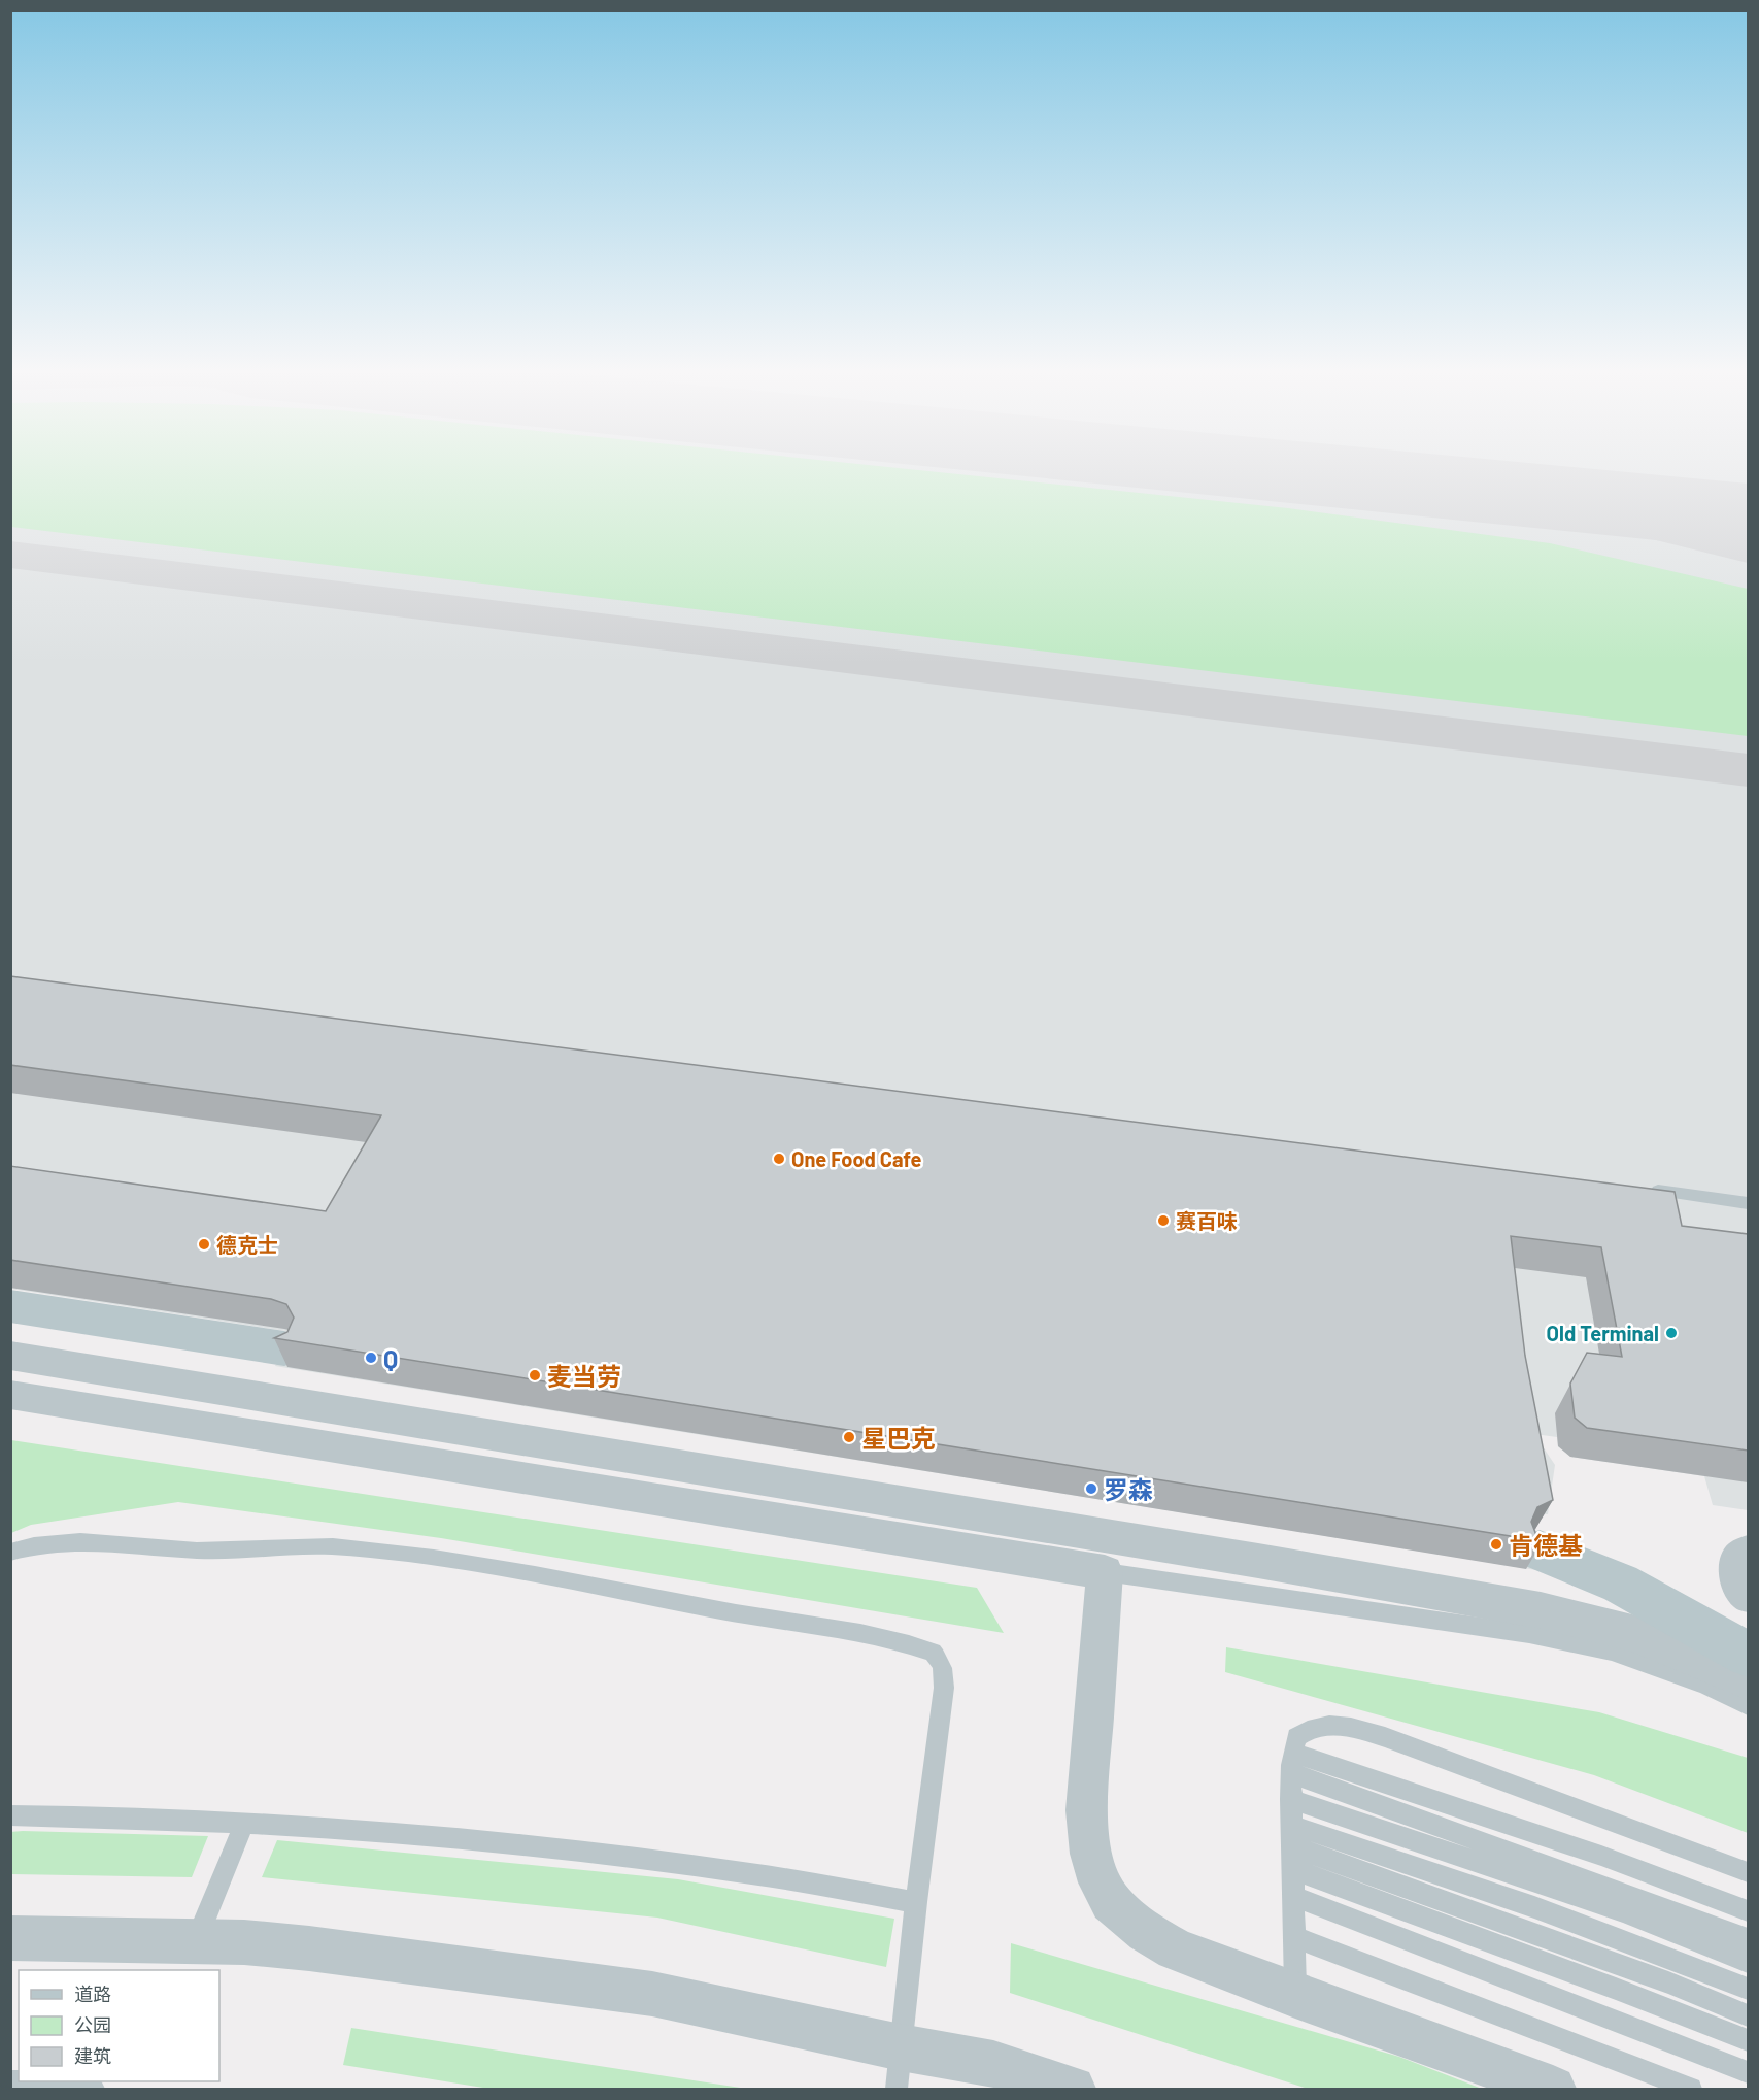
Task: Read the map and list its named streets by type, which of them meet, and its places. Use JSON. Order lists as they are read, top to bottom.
{
  "places": [
    "One Food Cafe",
    "赛百味",
    "德克士",
    "Old Terminal",
    "Q",
    "麦当劳",
    "星巴克",
    "罗森",
    "肯德基"
  ],
  "legend": ["道路", "公园", "建筑"]
}
